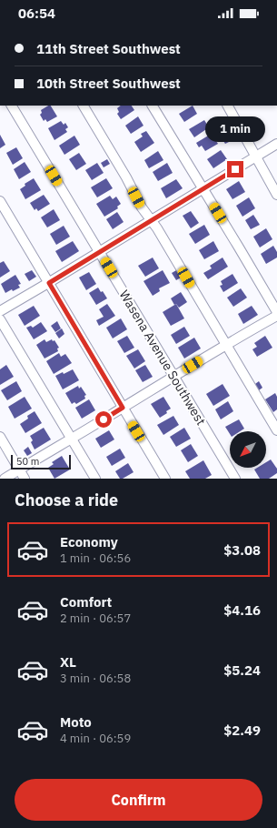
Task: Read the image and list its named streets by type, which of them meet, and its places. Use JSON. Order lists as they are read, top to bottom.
{
  "streets": {
    "street": ["Wasena Avenue Southwest"]
  },
  "scale_bar": "50 m",
  "north": "bottom left",
  "page": {
    "status": "06:54",
    "banner": ["11th Street Southwest", "10th Street Southwest"],
    "bubble": "1 min",
    "scale": "50 m",
    "heading": "Choose a ride",
    "list": [
      {
        "name": "Economy",
        "note": "1 min · 06:56",
        "value": "$3.08"
      },
      {
        "name": "Comfort",
        "note": "2 min · 06:57",
        "value": "$4.16"
      },
      {
        "name": "XL",
        "note": "3 min · 06:58",
        "value": "$5.24"
      },
      {
        "name": "Moto",
        "note": "4 min · 06:59",
        "value": "$2.49"
      }
    ],
    "buttons": "Confirm"
  }
}
